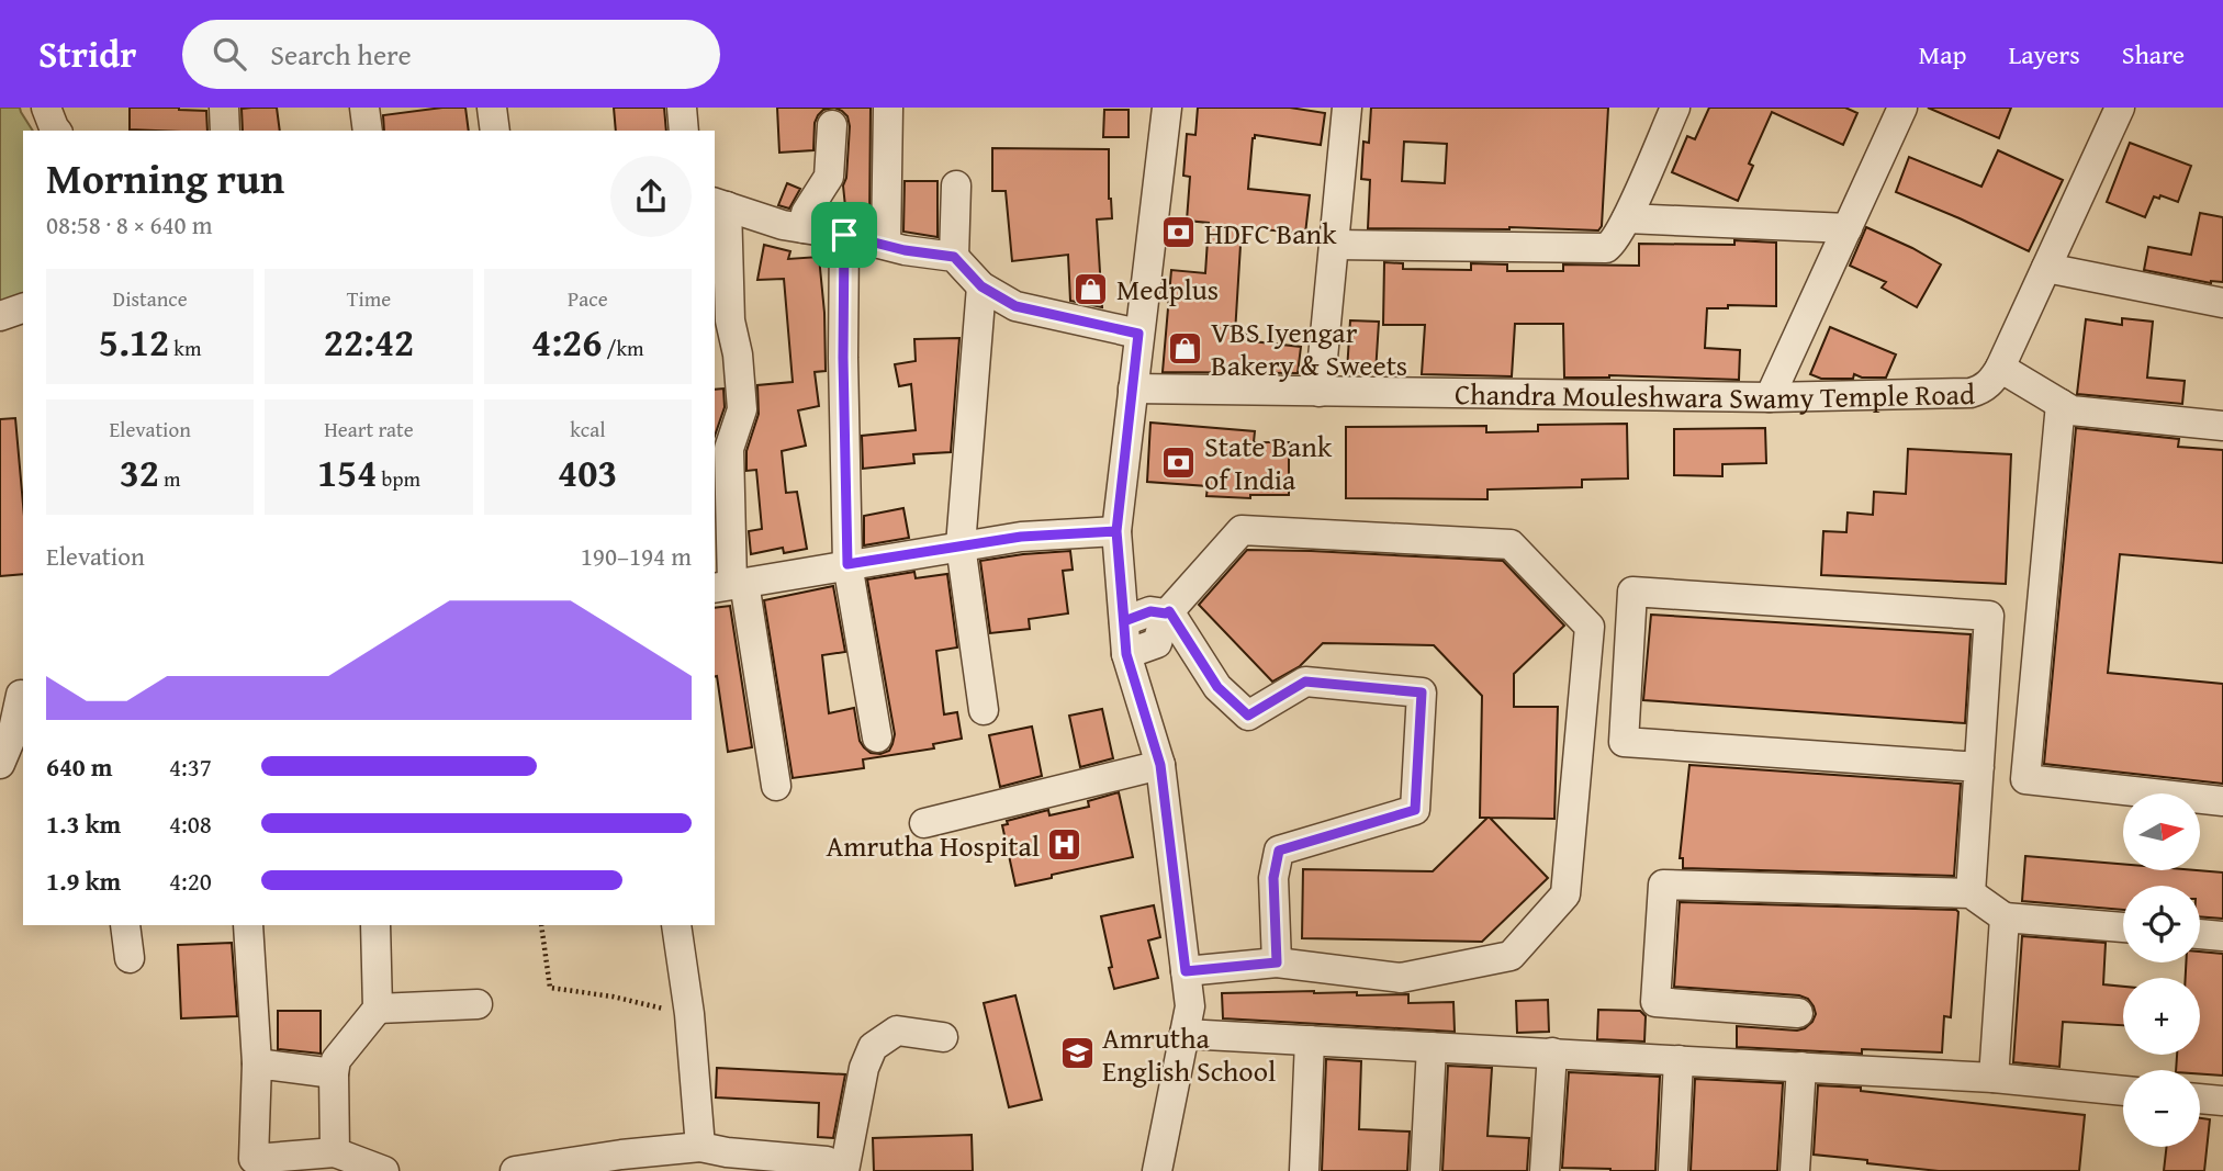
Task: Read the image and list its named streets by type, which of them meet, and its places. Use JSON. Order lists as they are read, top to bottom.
{
  "streets": {
    "street": ["Chandra Mouleshwara Swamy Temple Road"]
  },
  "places": {
    "bank": ["HDFC Bank", "State Bank of India"],
    "shop": ["Medplus", "VBS Iyengar Bakery & Sweets"],
    "hospital": ["Amrutha Hospital"],
    "school or university": ["Amrutha English School"]
  },
  "north": "right",
  "page": {
    "header": "Stridr",
    "search": "Search here",
    "nav": ["Map", "Layers", "Share"],
    "heading": ["Morning run", "08:58 · 8 × 640 m"],
    "stats": [
      ["Distance", "5.12 km"],
      ["Time", "22:42"],
      ["Pace", "4:26 /km"],
      ["Elevation", "32 m"],
      ["Heart rate", "154 bpm"],
      ["kcal", "403"]
    ],
    "chart": ["Elevation", "190–194 m"],
    "list": [
      {
        "name": "640 m",
        "note": "4:37"
      },
      {
        "name": "1.3 km",
        "note": "4:08"
      },
      {
        "name": "1.9 km",
        "note": "4:20"
      }
    ],
    "map_buttons": ["+", "−"]
  }
}
